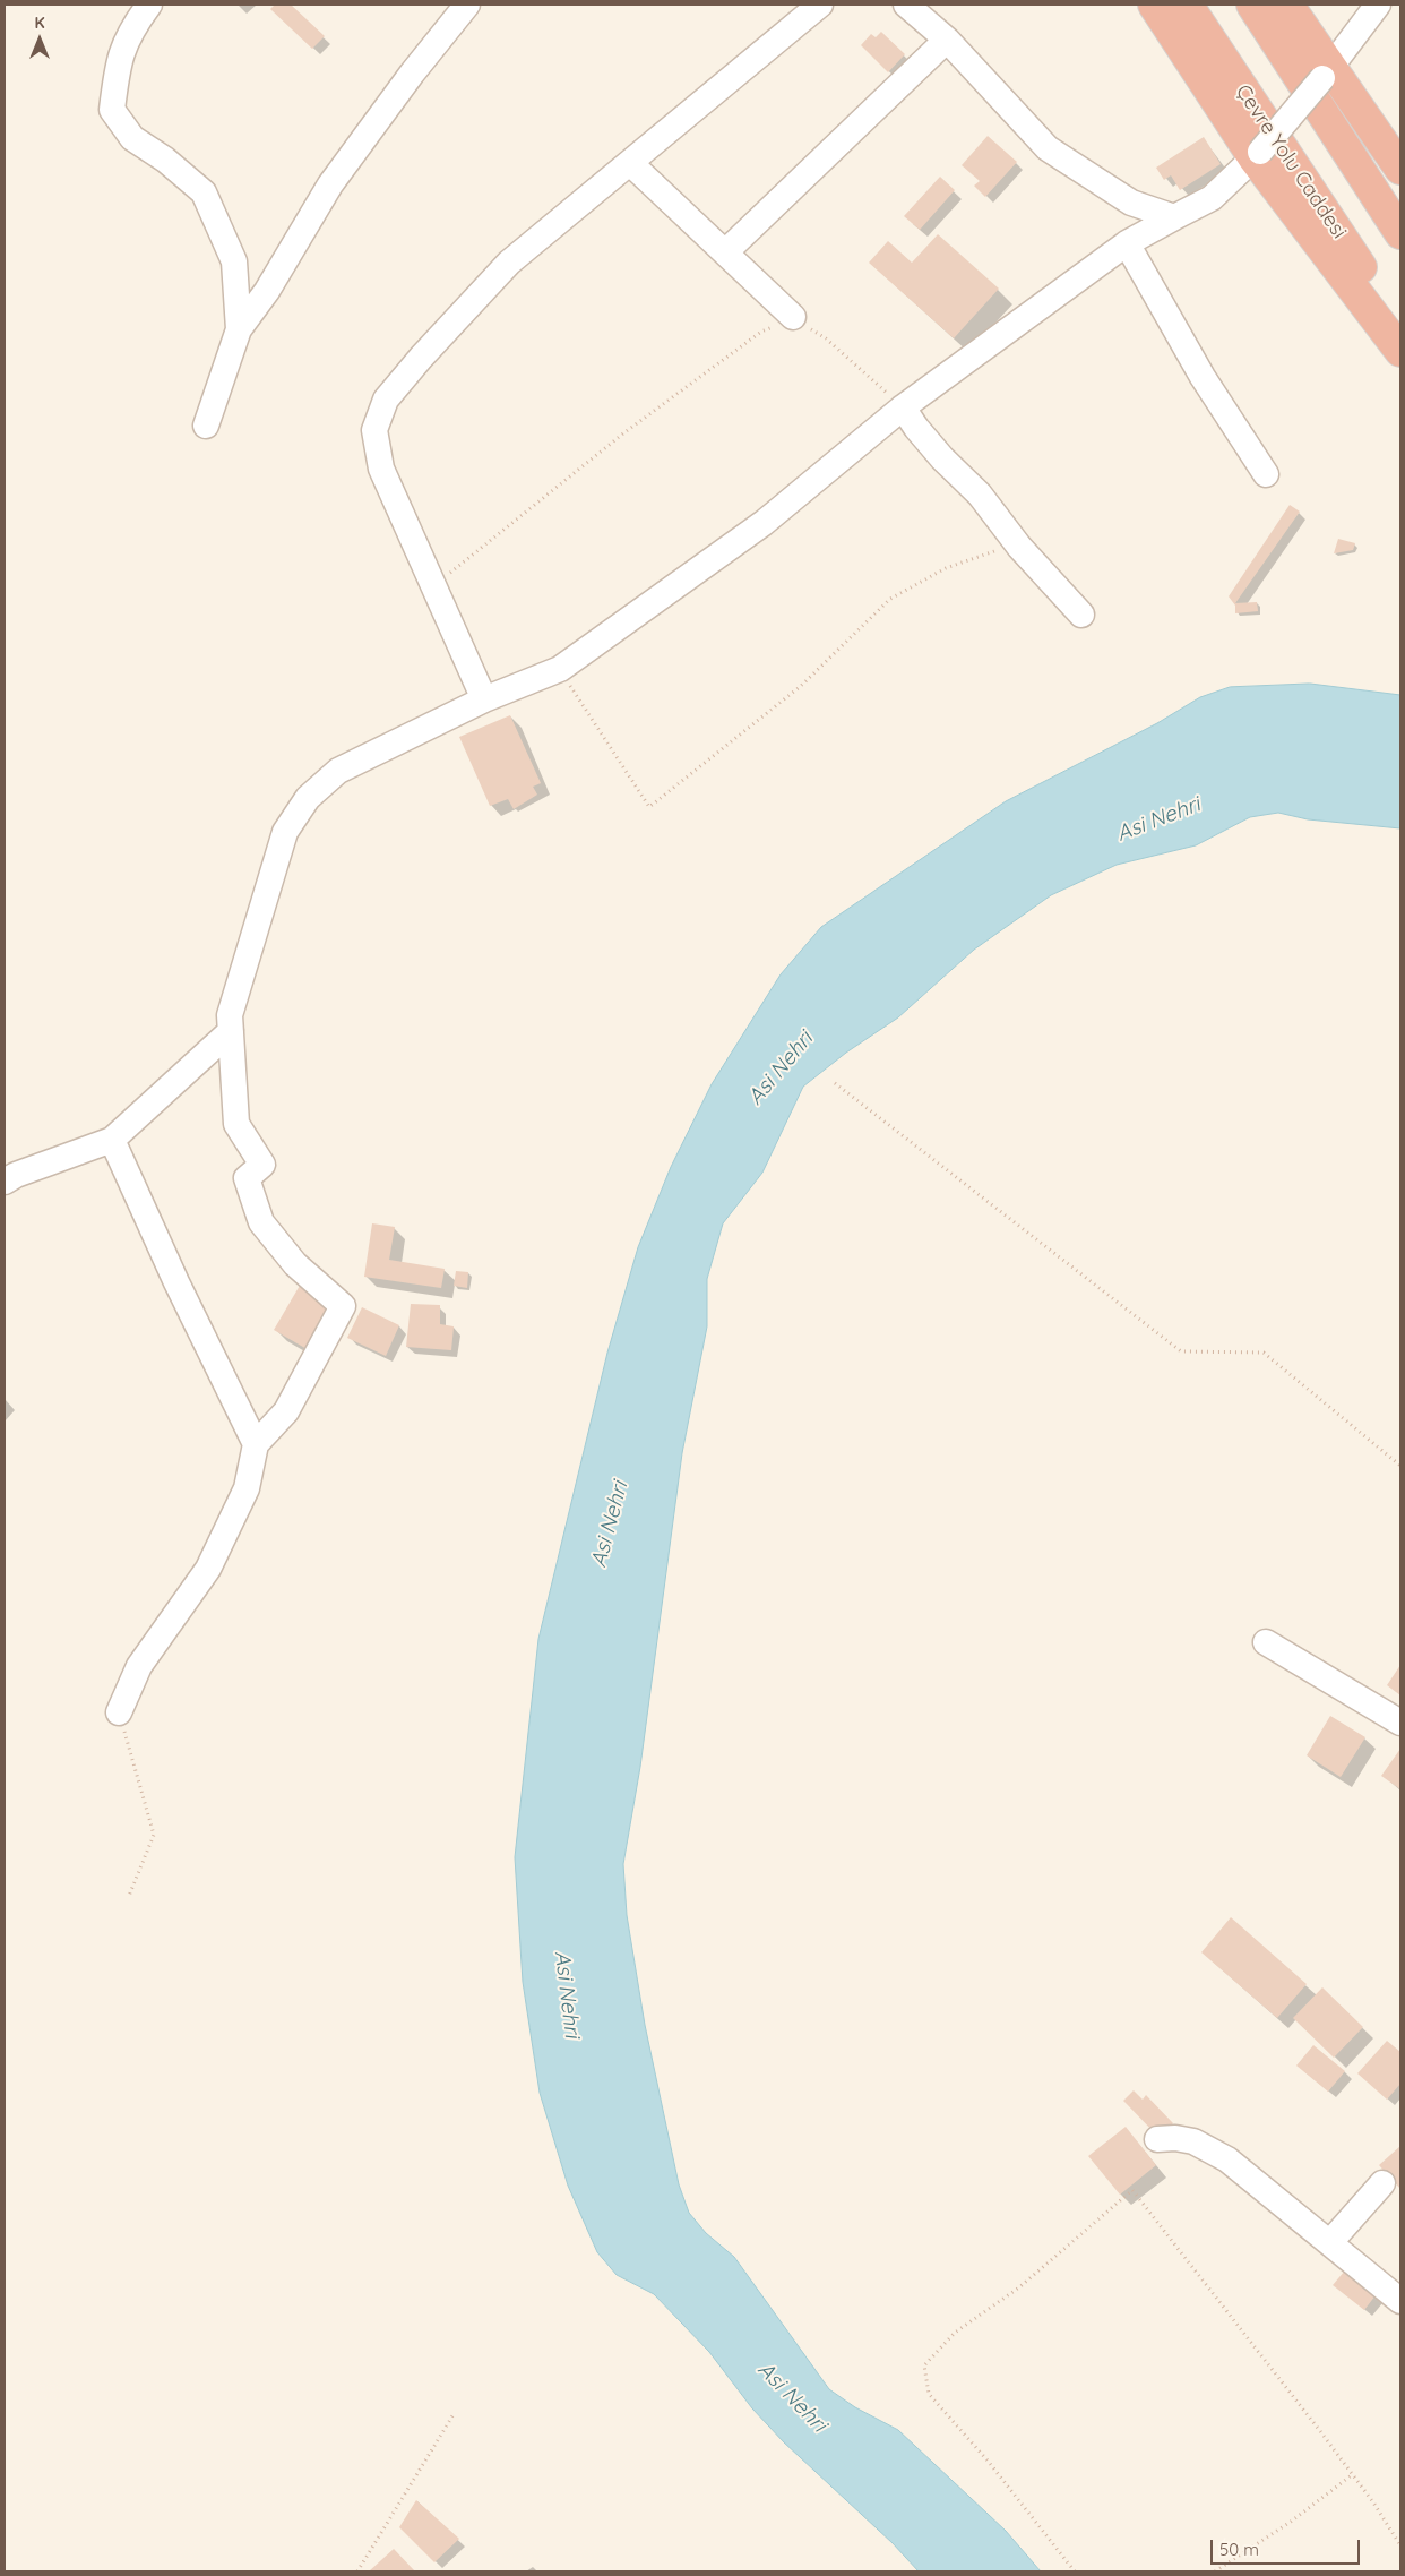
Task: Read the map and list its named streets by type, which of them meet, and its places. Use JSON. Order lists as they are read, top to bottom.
{
  "streets": {
    "highway": ["Çevre Yolu Caddesi"]
  },
  "water": ["Asi Nehri"],
  "scale_bar": "50 m",
  "north": "top"
}
